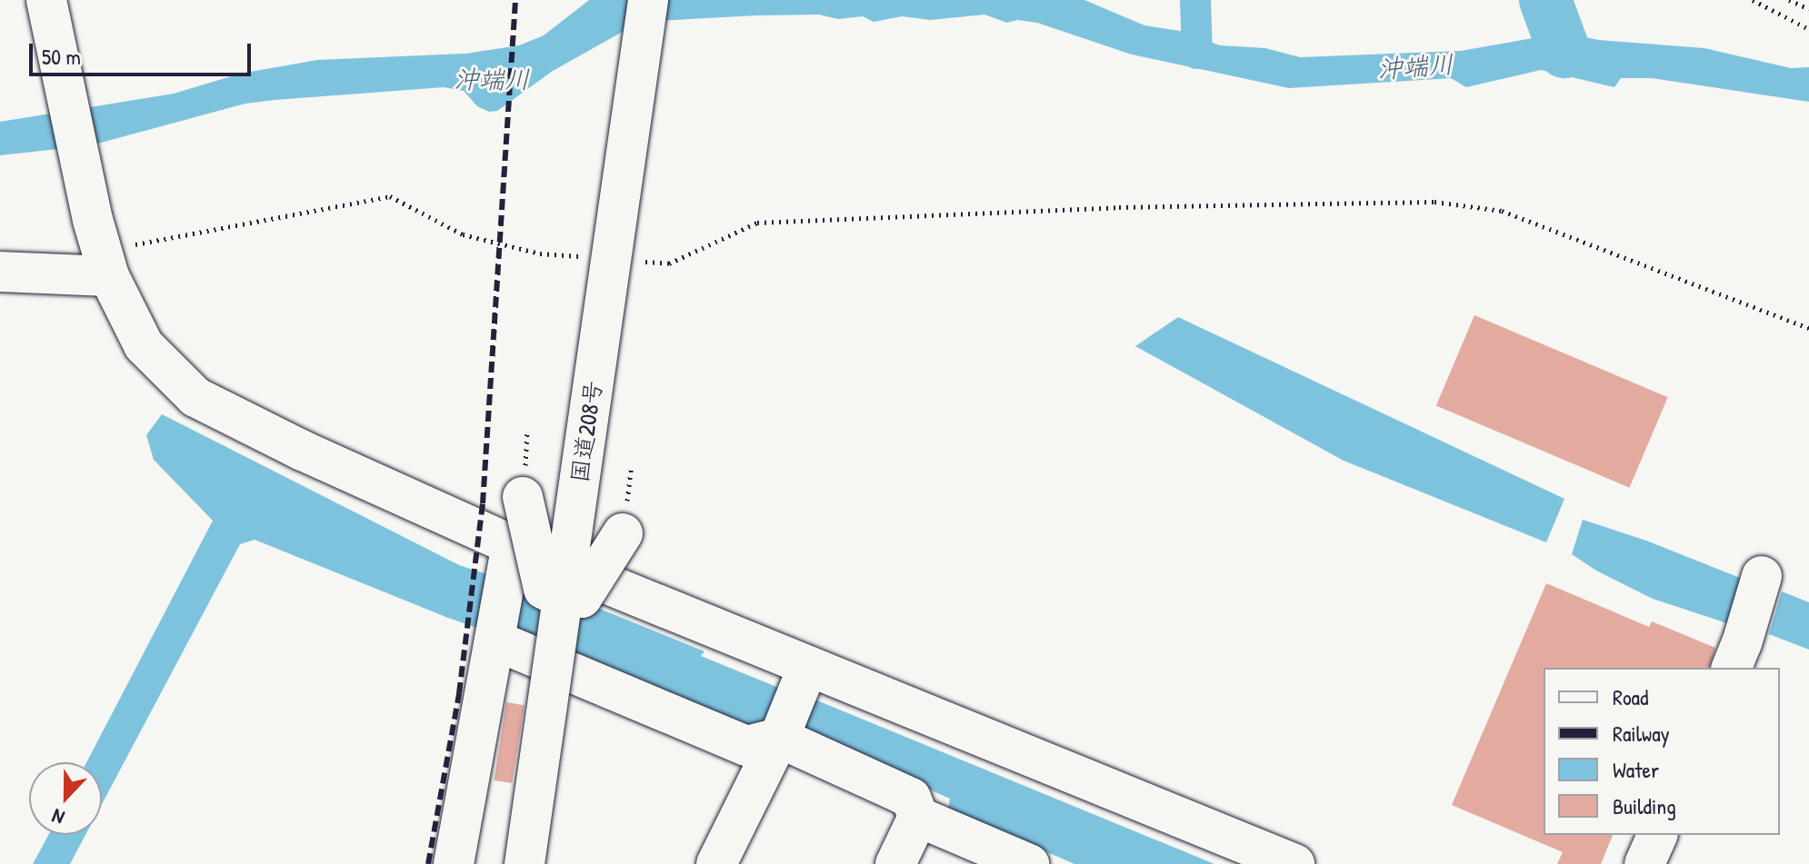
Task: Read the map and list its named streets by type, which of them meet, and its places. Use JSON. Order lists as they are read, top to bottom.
{
  "streets": {
    "main road": ["国道208号"]
  },
  "water": ["沖端川"],
  "legend": [
    "Road",
    "Railway",
    "Water",
    "Building"
  ],
  "scale_bar": "50 m",
  "north": "bottom"
}
